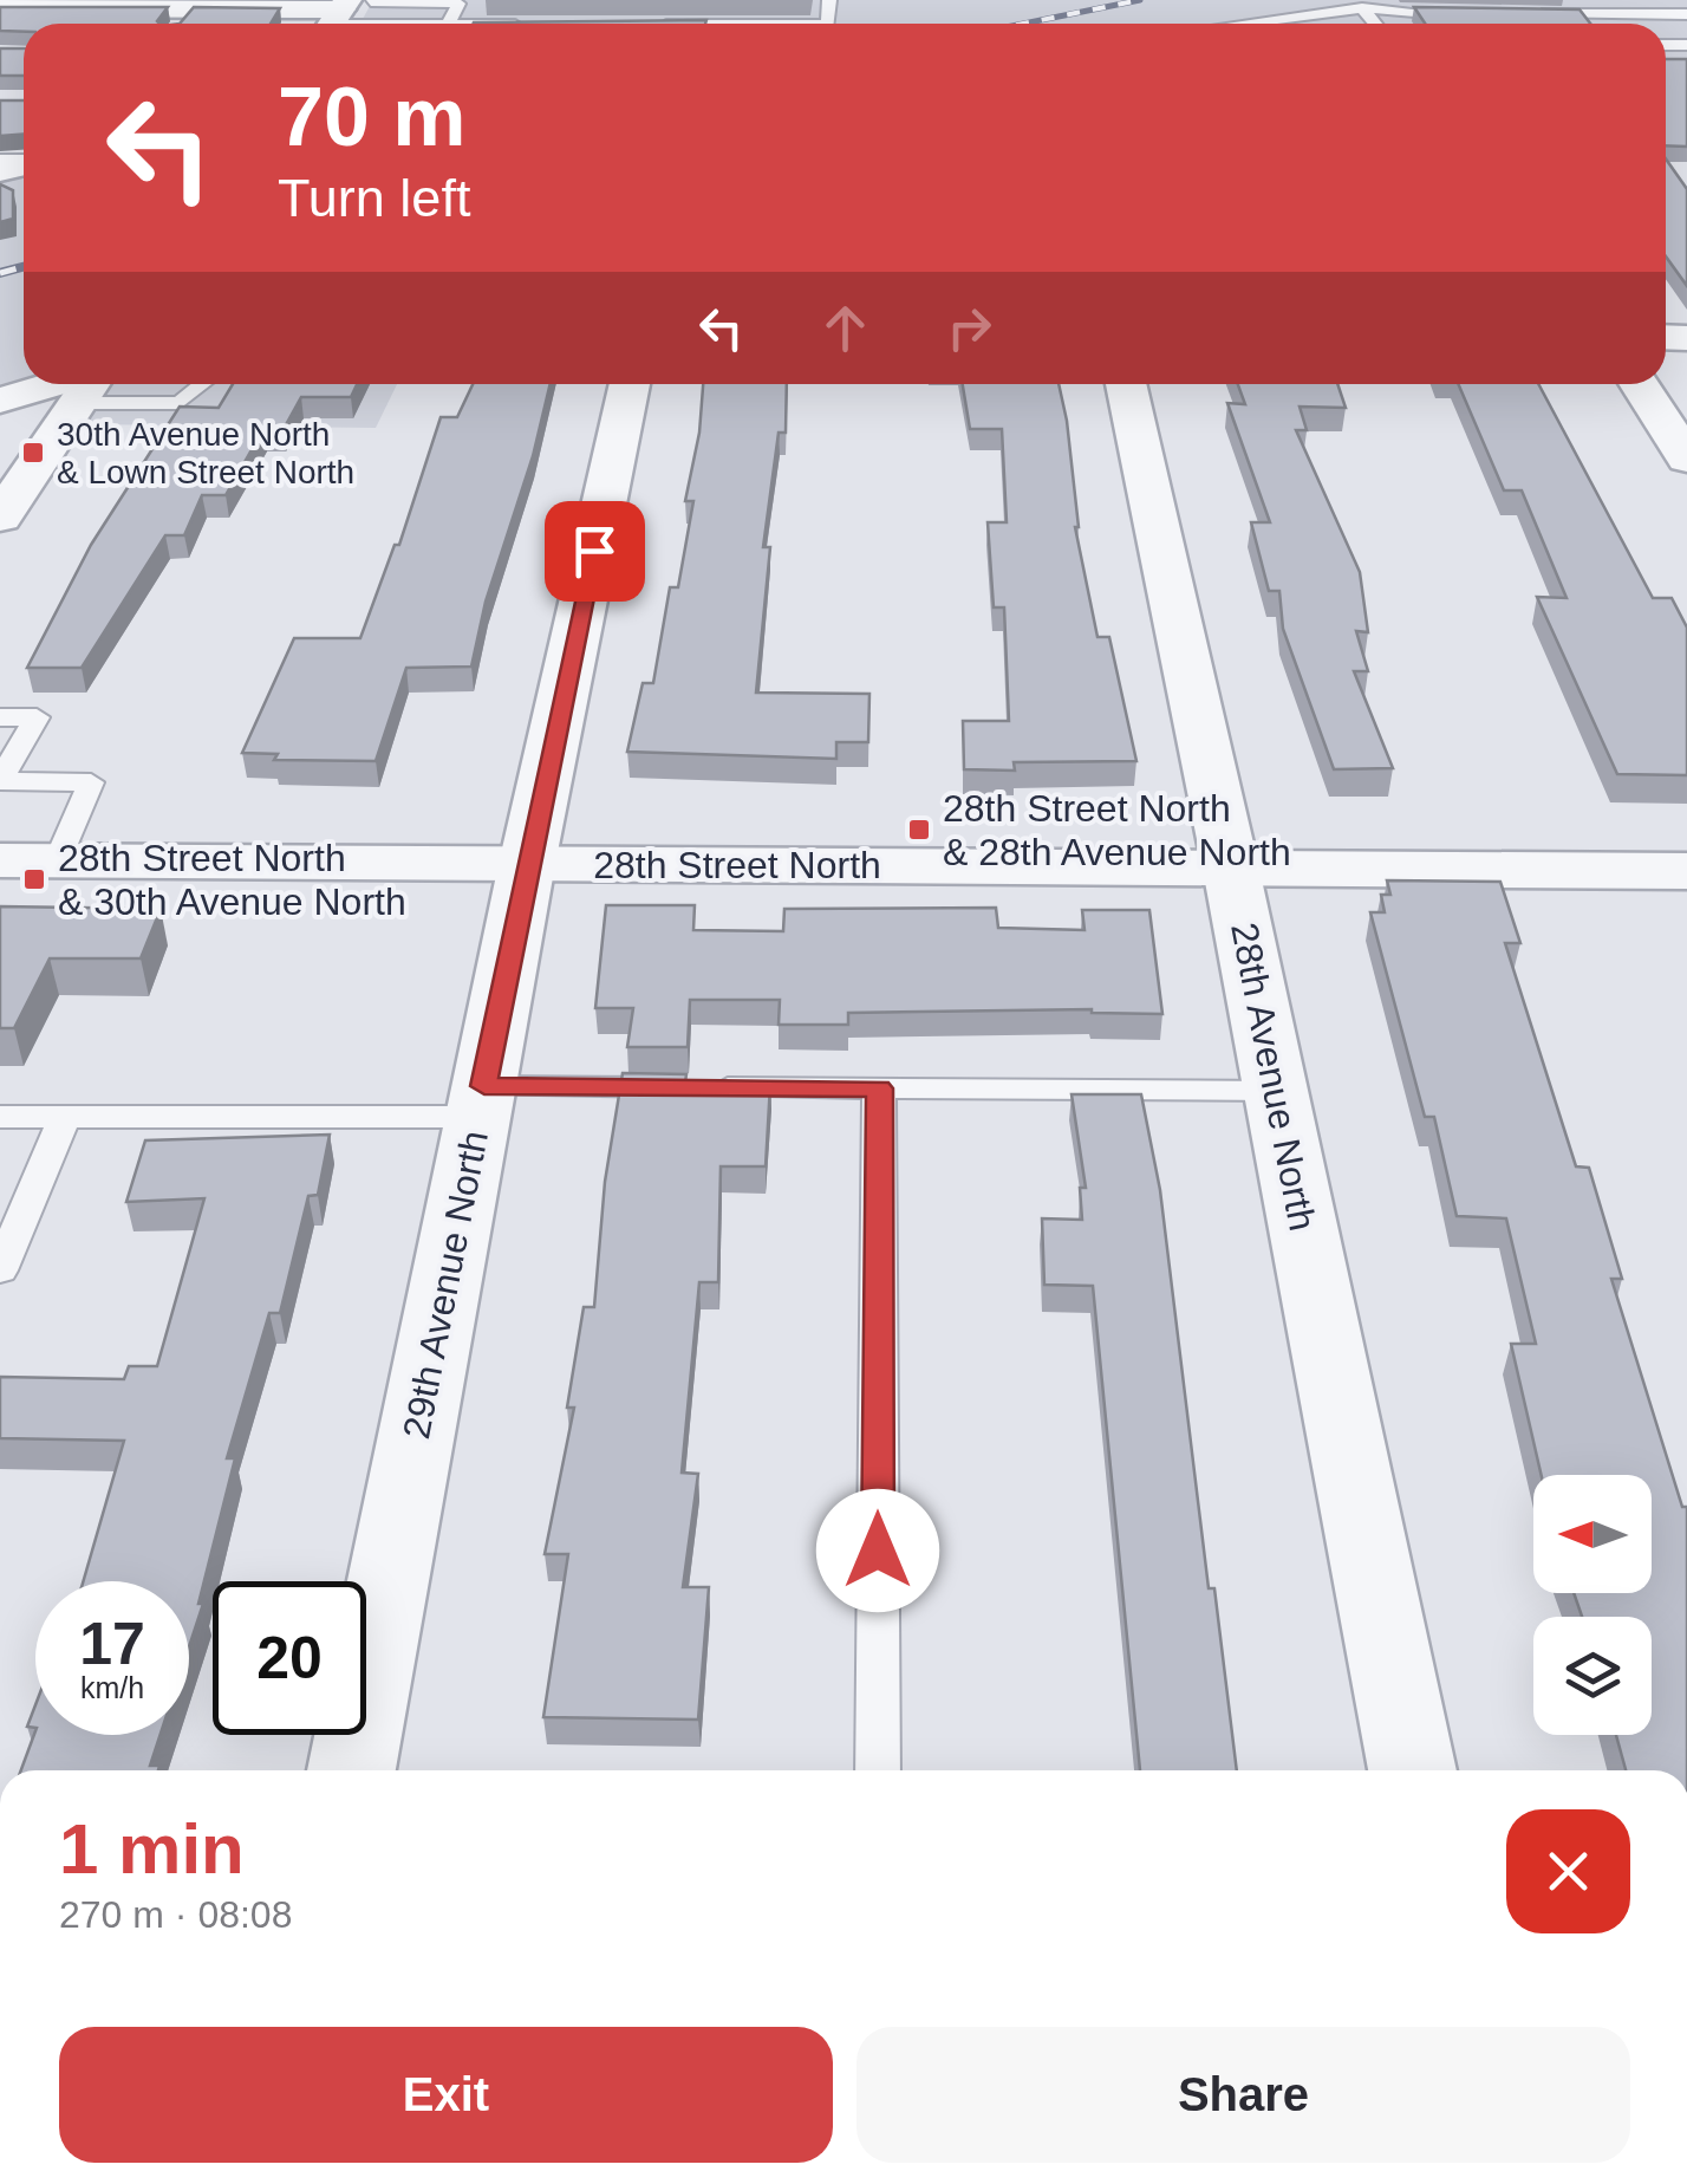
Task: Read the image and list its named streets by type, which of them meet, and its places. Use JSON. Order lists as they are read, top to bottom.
{
  "streets": {
    "street": ["28th Street North", "28th Avenue North", "29th Avenue North"]
  },
  "crossings": [
    ["28th Street North", "28th Avenue North"],
    ["28th Street North", "29th Avenue North"]
  ],
  "places": {
    "transit": ["30th Avenue North & Lown Street North", "28th Street North & 28th Avenue North", "28th Street North & 30th Avenue North"]
  },
  "north": "left",
  "page": {
    "turn": ["70 m", "Turn left"],
    "speed": "17 km/h",
    "limit": "20",
    "heading": ["1 min", "270 m · 08:08"],
    "buttons": ["Exit", "Share"]
  }
}
